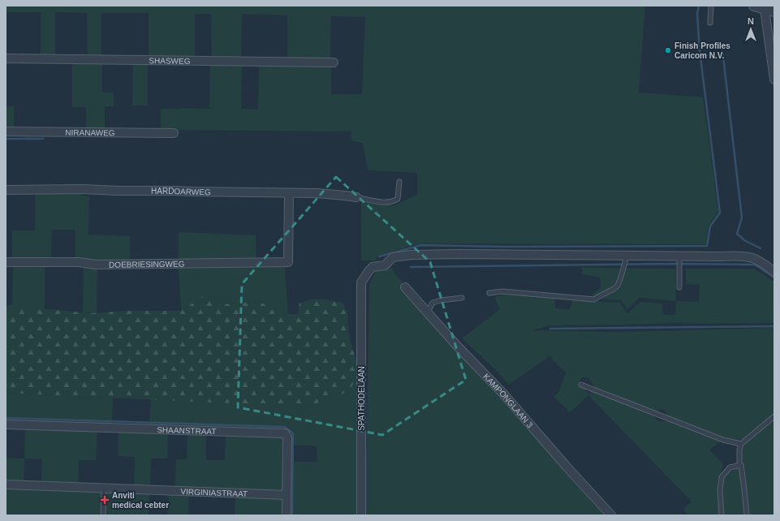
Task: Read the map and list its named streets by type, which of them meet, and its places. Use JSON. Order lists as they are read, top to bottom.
{
  "streets": {
    "street": [
      "SHASWEG",
      "NIRANAWEG",
      "HARDOARWEG",
      "DOEBRIESINGWEG",
      "SPATHODELAAN",
      "KAMPONGLAAN 3",
      "SHAANSTRAAT",
      "VIRGINIASTRAAT"
    ]
  },
  "crossings": [
    ["HARDOARWEG", "DOEBRIESINGWEG"],
    ["SHAANSTRAAT", "VIRGINIASTRAAT"]
  ],
  "places": {
    "other": ["Finish Profiles Caricom N.V."],
    "health": ["Anviti medical cebter"]
  },
  "north": "top"
}
